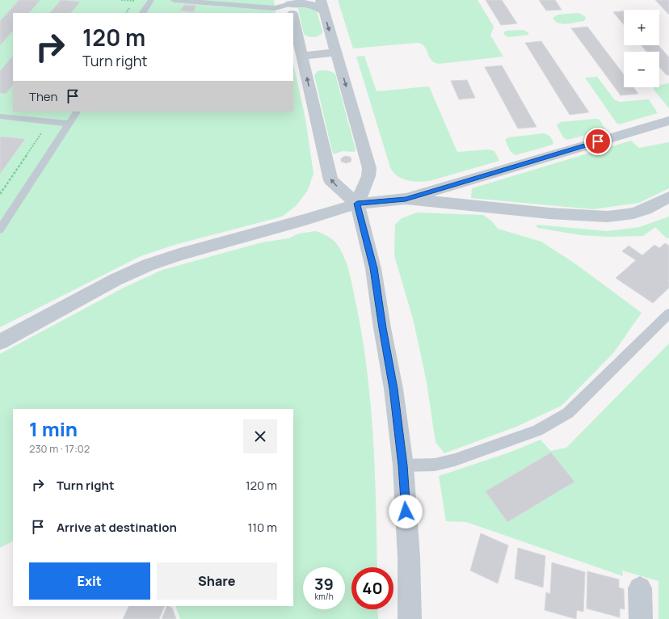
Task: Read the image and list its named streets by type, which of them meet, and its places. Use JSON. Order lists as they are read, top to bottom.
{
  "page": {
    "map_buttons": ["+", "−"],
    "turn": ["120 m", "Turn right"],
    "then": "Then",
    "heading": ["1 min", "230 m · 17:02"],
    "list": [
      {
        "name": "Turn right",
        "value": "120 m"
      },
      {
        "name": "Arrive at destination",
        "value": "110 m"
      }
    ],
    "buttons": ["Exit", "Share"],
    "speed": "39 km/h",
    "limit": "40"
  }
}
